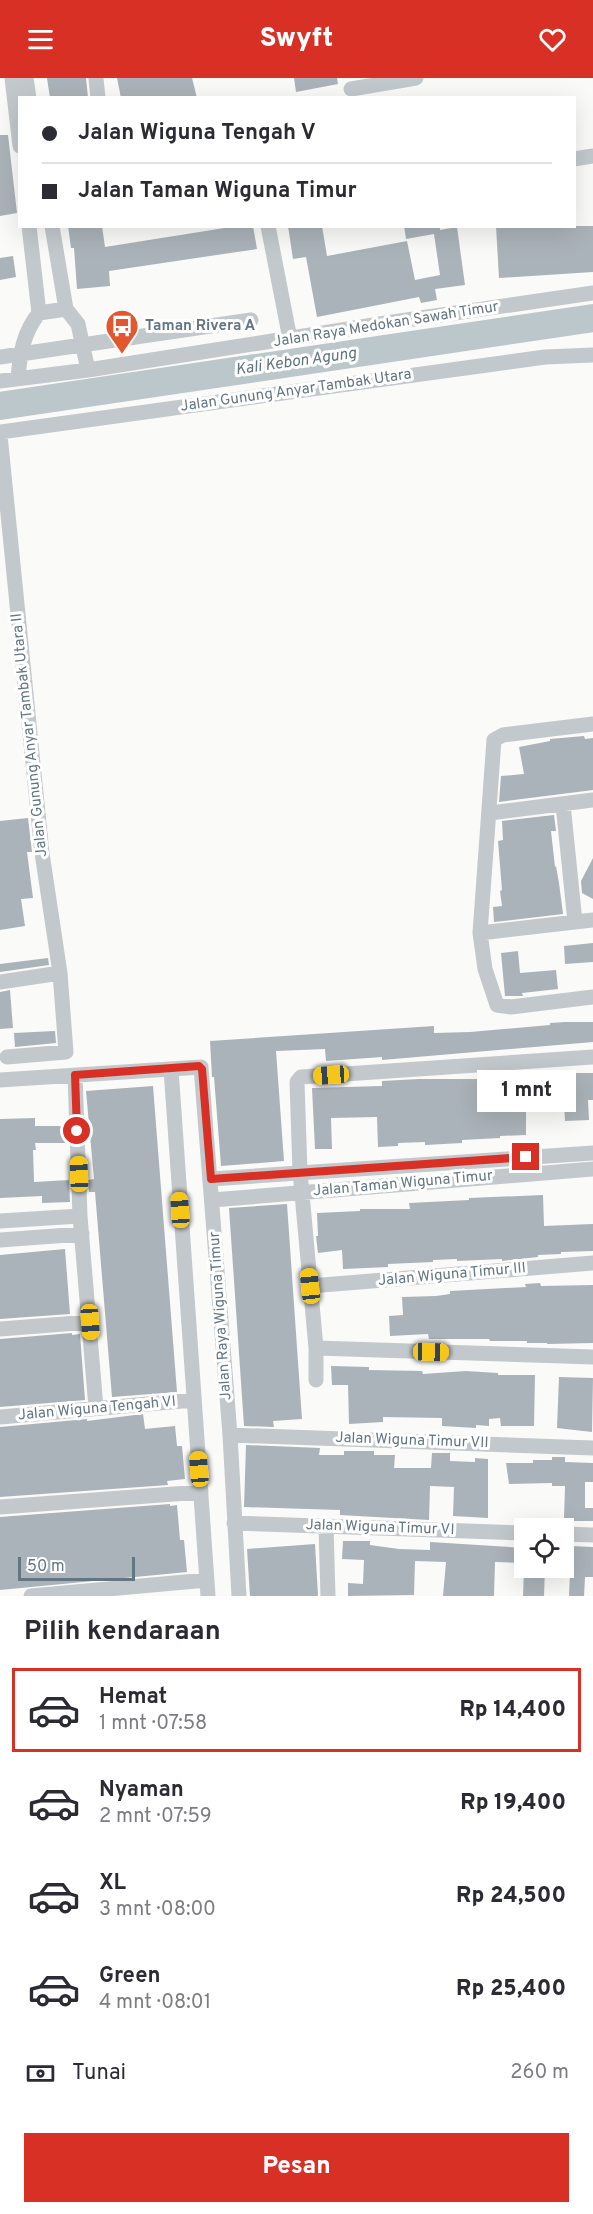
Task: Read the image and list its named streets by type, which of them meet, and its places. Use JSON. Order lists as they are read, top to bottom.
{
  "streets": {
    "street": [
      "Jalan Raya Medokan Sawah Timur",
      "Jalan Gunung Anyar Tambak Utara",
      "Jalan Gunung Anyar Tambak Utara II",
      "Jalan Taman Wiguna Timur",
      "Jalan Wiguna Timur III",
      "Jalan Raya Wiguna Timur",
      "Jalan Wiguna Tengah VI",
      "Jalan Wiguna Timur VII",
      "Jalan Wiguna Timur VI"
    ]
  },
  "crossings": [
    ["Jalan Gunung Anyar Tambak Utara", "Jalan Gunung Anyar Tambak Utara II"],
    ["Jalan Taman Wiguna Timur", "Jalan Raya Wiguna Timur"],
    ["Jalan Raya Wiguna Timur", "Jalan Wiguna Timur VII"],
    ["Jalan Raya Wiguna Timur", "Jalan Wiguna Timur VI"]
  ],
  "water": ["Kali Kebon Agung"],
  "places": {
    "bus stop": ["Taman Rivera A"]
  },
  "scale_bar": "50 m",
  "page": {
    "header": "Swyft",
    "banner": ["Jalan Wiguna Tengah V", "Jalan Taman Wiguna Timur"],
    "bubble": "1 mnt",
    "scale": "50 m",
    "heading": "Pilih kendaraan",
    "list": [
      {
        "name": "Hemat",
        "note": "1 mnt · 07:58",
        "value": "Rp 14,400"
      },
      {
        "name": "Nyaman",
        "note": "2 mnt · 07:59",
        "value": "Rp 19,400"
      },
      {
        "name": "XL",
        "note": "3 mnt · 08:00",
        "value": "Rp 24,500"
      },
      {
        "name": "Green",
        "note": "4 mnt · 08:01",
        "value": "Rp 25,400"
      }
    ],
    "pay": ["Tunai", "260 m"],
    "buttons": "Pesan"
  }
}
